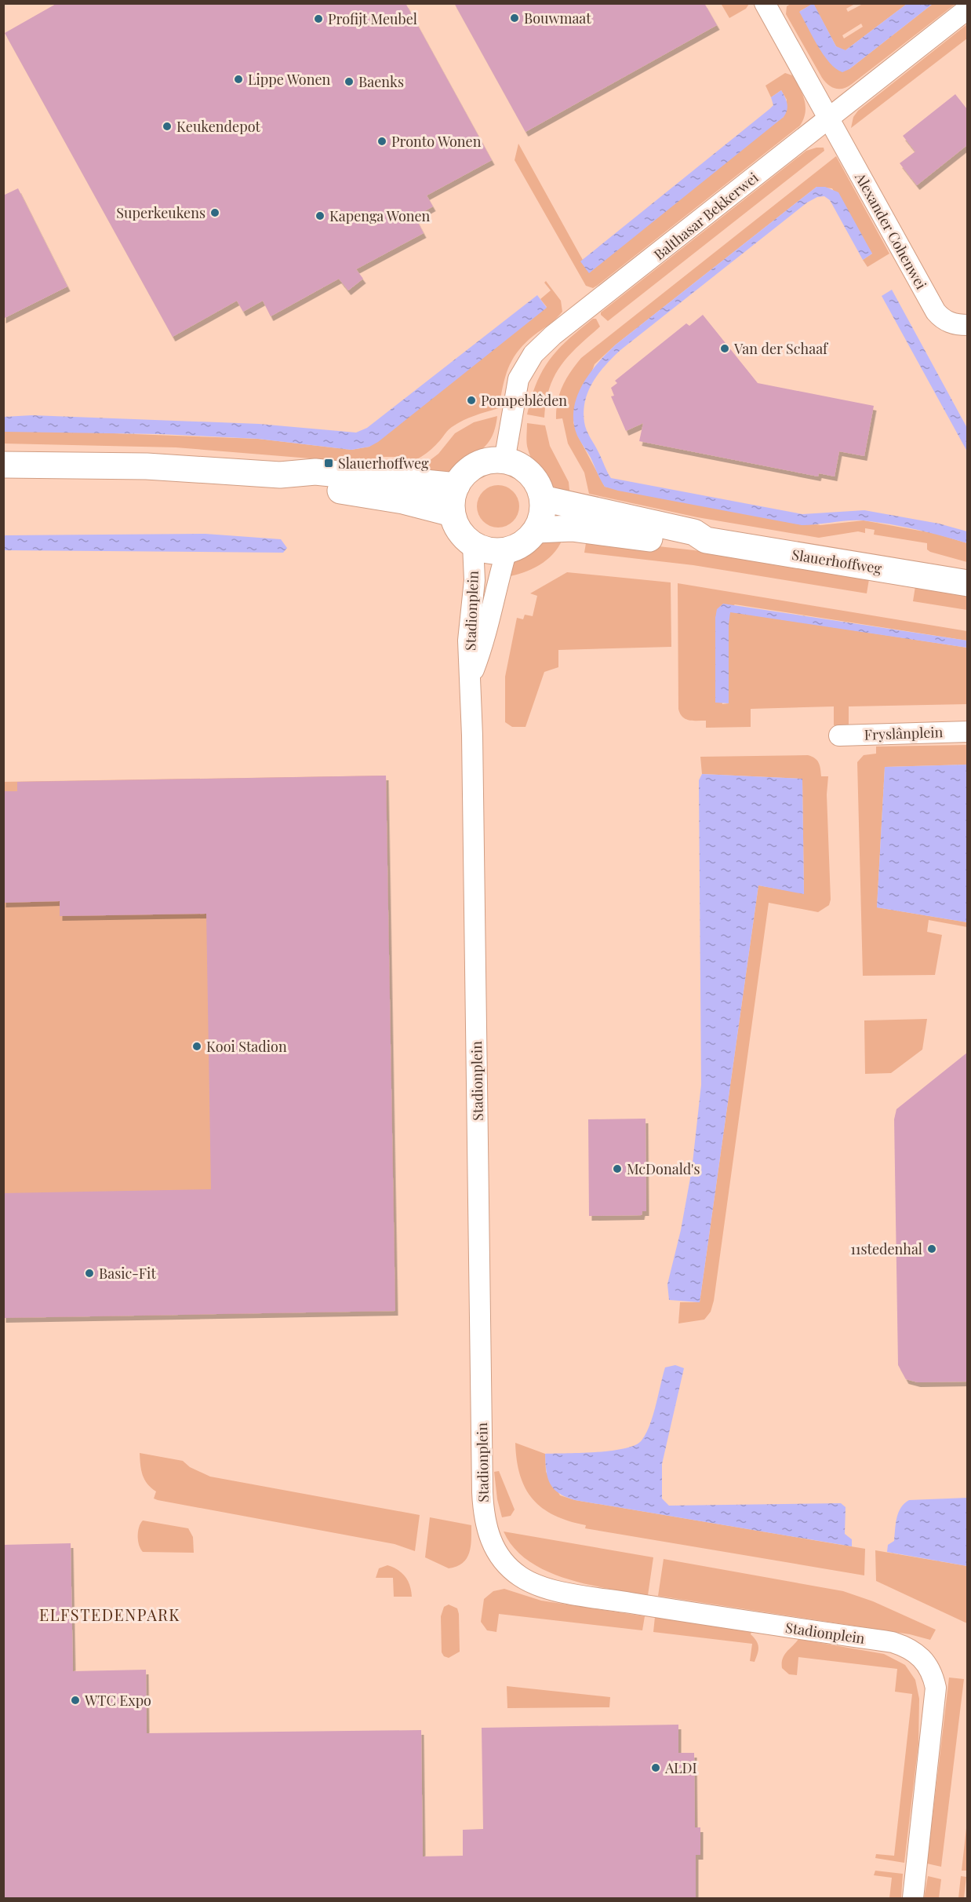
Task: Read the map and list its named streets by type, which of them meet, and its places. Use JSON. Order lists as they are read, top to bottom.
{
  "streets": {
    "main road": ["Slauerhoffweg"],
    "street": [
      "Balthasar Bekkerwei",
      "Alexander Cohenwei",
      "Stadionplein",
      "Fryslânplein"
    ]
  },
  "crossings": [
    ["Balthasar Bekkerwei", "Alexander Cohenwei"],
    ["Balthasar Bekkerwei", "Slauerhoffweg"],
    ["Balthasar Bekkerwei", "Stadionplein"],
    ["Slauerhoffweg", "Stadionplein"]
  ],
  "districts": ["ELFSTEDENPARK"],
  "places": {
    "other": [
      "Bouwmaat",
      "Profijt Meubel",
      "Lippe Wonen",
      "Baenks",
      "Keukendepot",
      "Pronto Wonen",
      "Superkeukens",
      "Kapenga Wonen",
      "Van der Schaaf",
      "Pompeblêden",
      "Kooi Stadion",
      "McDonald's",
      "11stedenhal",
      "Basic-Fit",
      "WTC Expo",
      "ALDI"
    ],
    "transit": ["Slauerhoffweg"]
  }
}
